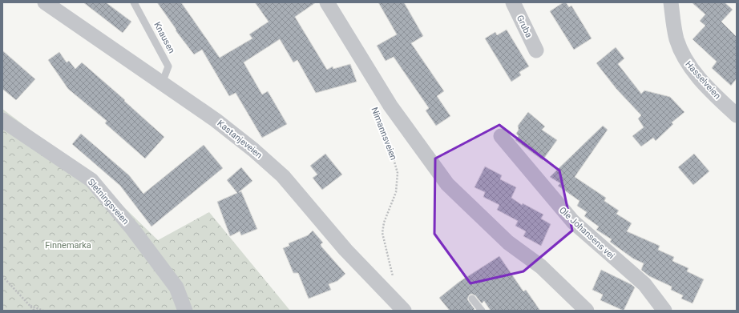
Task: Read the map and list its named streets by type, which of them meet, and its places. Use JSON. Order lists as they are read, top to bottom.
{
  "streets": {
    "street": [
      "Gruba",
      "Hasselveien",
      "Nimannsveien",
      "Kastanjeveien",
      "Sletningsveien",
      "Ole Johansens vei"
    ],
    "lane": ["Knausen"]
  },
  "crossings": [
    ["Knausen", "Kastanjeveien"],
    ["Nimannsveien", "Kastanjeveien"]
  ],
  "parks": ["Finnemarka"]
}
